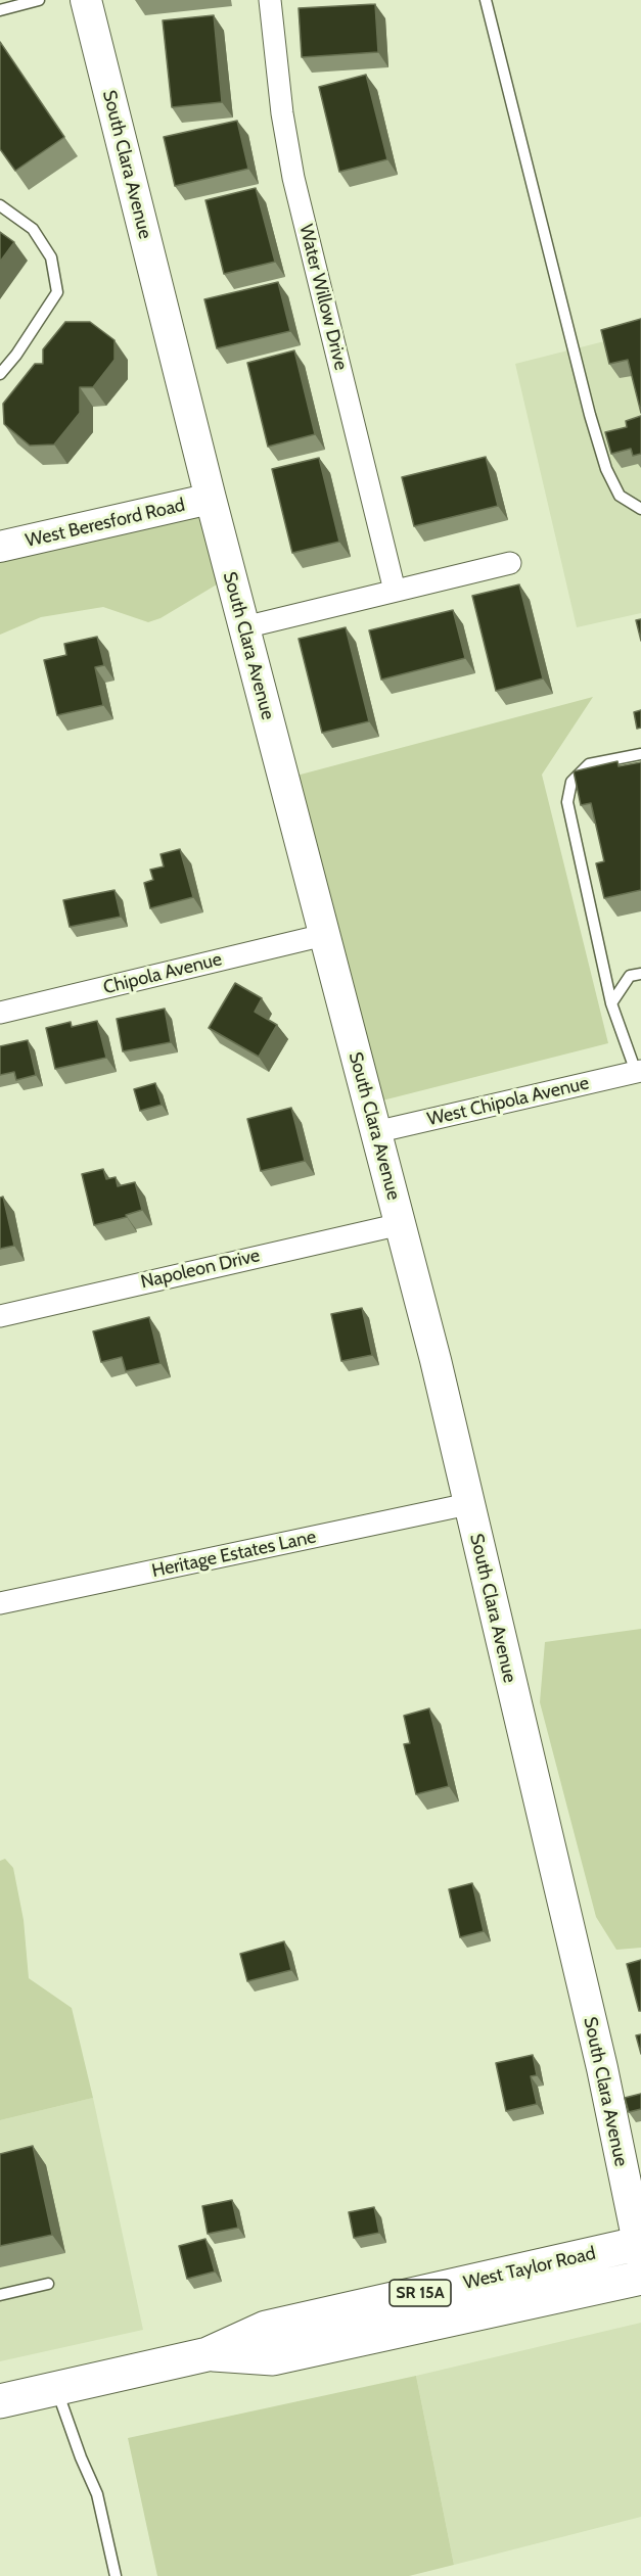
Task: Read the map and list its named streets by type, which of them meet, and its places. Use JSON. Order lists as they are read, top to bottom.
{
  "streets": {
    "highway": ["West Taylor Road", "SR 15A"],
    "street": [
      "South Clara Avenue",
      "Water Willow Drive",
      "West Beresford Road",
      "Chipola Avenue",
      "West Chipola Avenue",
      "Napoleon Drive",
      "Heritage Estates Lane"
    ]
  },
  "crossings": [
    ["South Clara Avenue", "West Beresford Road"],
    ["South Clara Avenue", "Chipola Avenue"],
    ["South Clara Avenue", "West Chipola Avenue"],
    ["South Clara Avenue", "Napoleon Drive"],
    ["South Clara Avenue", "Heritage Estates Lane"],
    ["South Clara Avenue", "West Taylor Road"],
    ["West Taylor Road", "SR 15A"]
  ]
}
